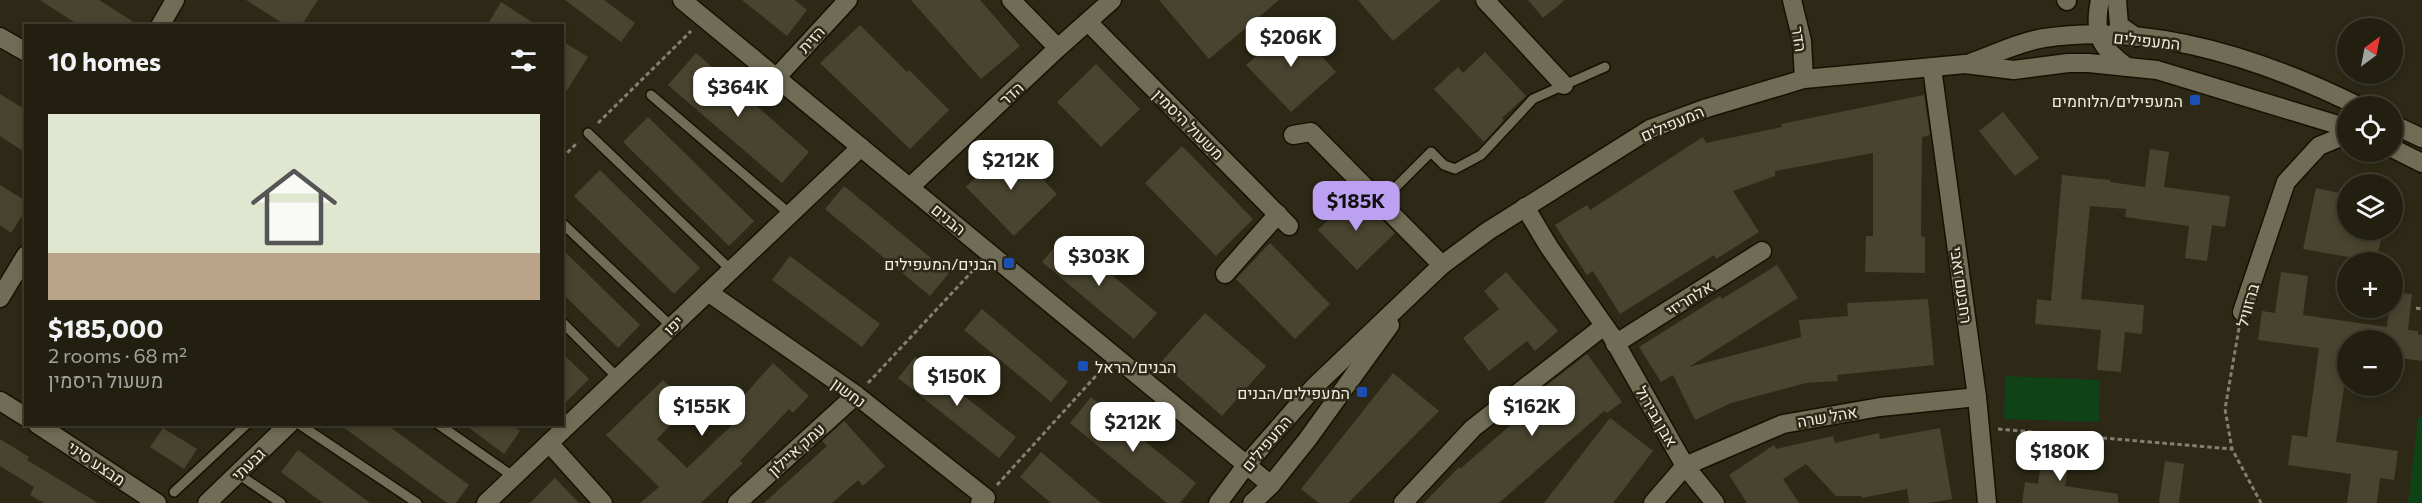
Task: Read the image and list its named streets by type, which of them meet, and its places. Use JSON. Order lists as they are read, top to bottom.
{
  "streets": {
    "street": [
      "הזית",
      "הדר",
      "המעפילים",
      "משעול היסמין",
      "הבנים",
      "רחבעם זאבי",
      "אלחריזי",
      "ברזוויל",
      "יפו",
      "נחשון",
      "אבן גבירול",
      "אהל שרה",
      "עמק איילון",
      "מבצע סיני",
      "גבעתי"
    ]
  },
  "crossings": [
    ["הזית", "הבנים"],
    ["הדר", "המעפילים"],
    ["הדר", "משעול היסמין"],
    ["הדר", "הבנים"],
    ["המעפילים", "הבנים"],
    ["המעפילים", "רחבעם זאבי"],
    ["המעפילים", "אבן גבירול"],
    ["הבנים", "יפו"],
    ["רחבעם זאבי", "אהל שרה"],
    ["אלחריזי", "אבן גבירול"],
    ["יפו", "נחשון"],
    ["נחשון", "עמק איילון"],
    ["אבן גבירול", "אהל שרה"]
  ],
  "places": {
    "transit": [
      "המעפילים/הלוחמים",
      "הבנים/המעפילים",
      "הבנים/הראל",
      "המעפילים/הבנים"
    ]
  },
  "north": "top right",
  "page": {
    "price": [
      "$206K",
      "$364K",
      "$212K",
      "$185K",
      "$303K",
      "$150K",
      "$155K",
      "$162K",
      "$212K",
      "$180K"
    ],
    "map_buttons": ["+", "−"],
    "heading": "10 homes",
    "list": [
      {
        "name": "$185,000",
        "note": "2 rooms · 68 m² · משעול היסמין"
      }
    ]
  }
}
